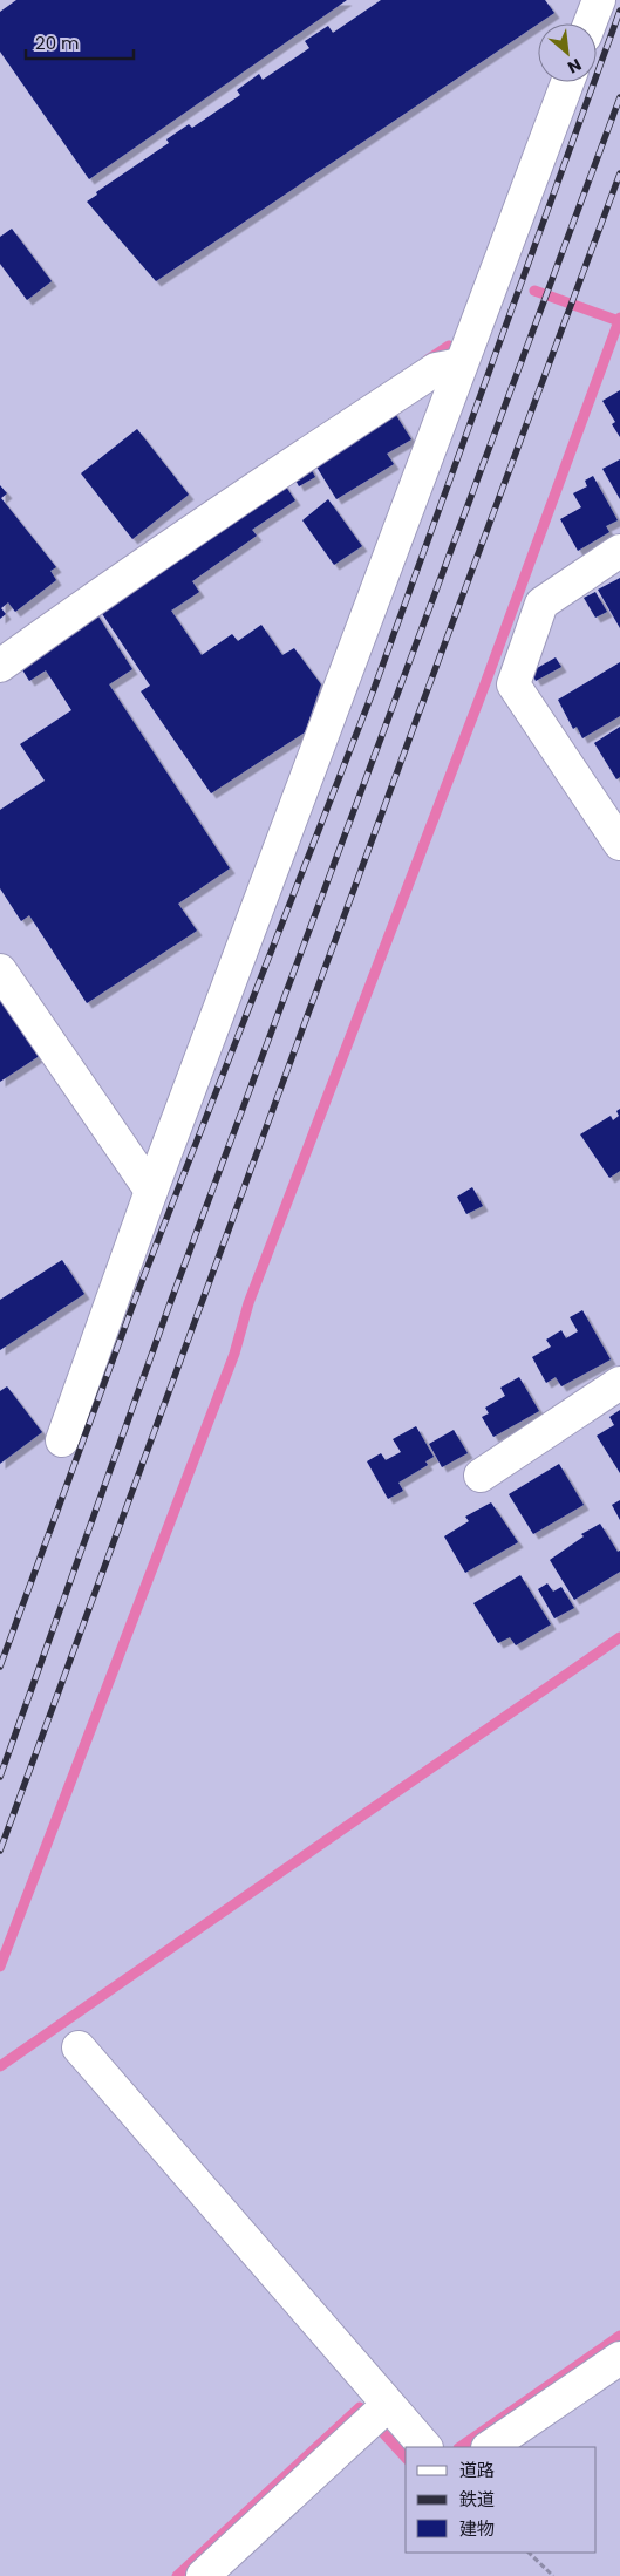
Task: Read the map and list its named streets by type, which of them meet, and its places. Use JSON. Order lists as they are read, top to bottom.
{
  "legend": ["道路", "鉄道", "建物"],
  "scale_bar": "20 m",
  "north": "bottom right"
}
